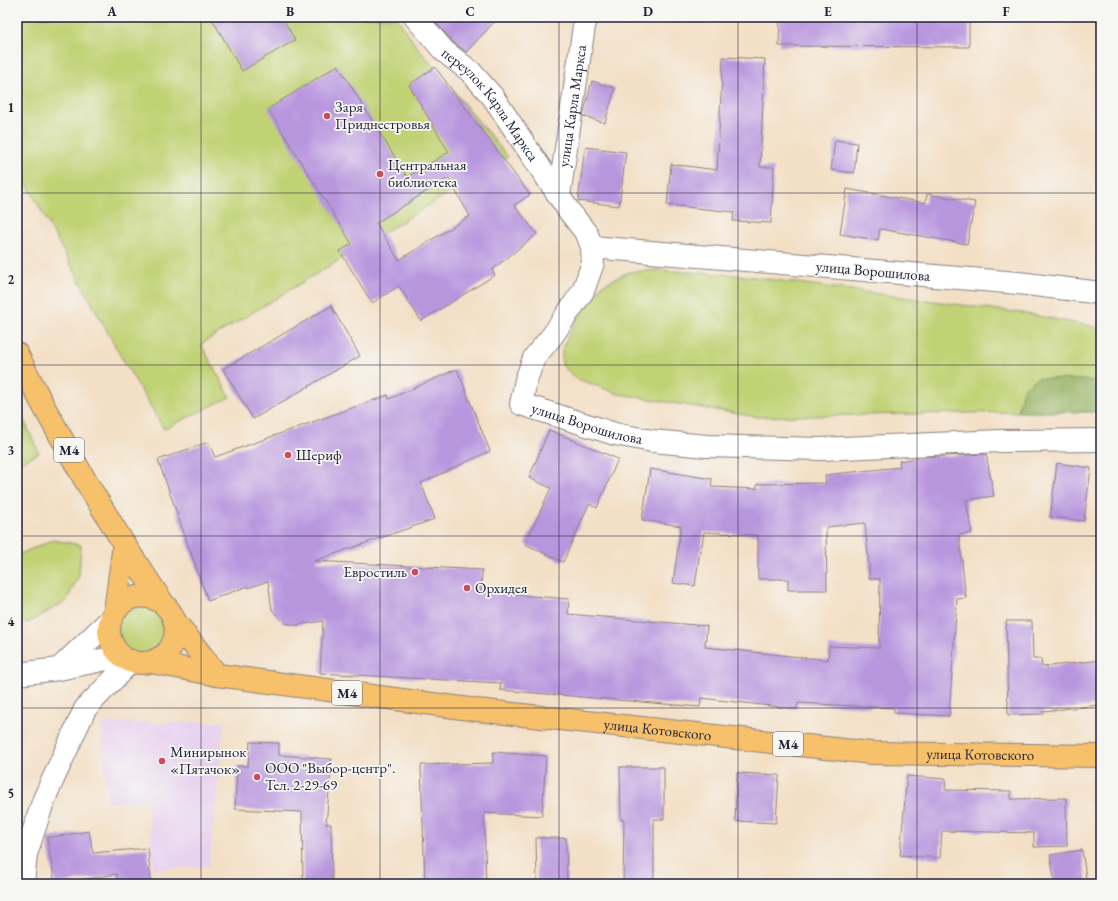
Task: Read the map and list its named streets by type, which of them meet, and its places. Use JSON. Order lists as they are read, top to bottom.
{
  "streets": {
    "highway": ["M4", "улица Котовского"],
    "street": ["переулок Карла Маркса", "улица Карла Маркса", "улица Ворошилова"]
  },
  "crossings": [
    ["переулок Карла Маркса", "улица Карла Маркса"],
    ["переулок Карла Маркса", "улица Ворошилова"],
    ["M4", "улица Котовского"]
  ],
  "places": [
    "Заря Приднестровья",
    "Центральная библиотека",
    "Шериф",
    "Евростиль",
    "Орхидея",
    "Минирынок «Пятачок»",
    "ООО \"Выбор-центр\". Тел. 2-29-69"
  ],
  "grid": {
    "columns": [
      "A",
      "B",
      "C",
      "D",
      "E",
      "F"
    ],
    "rows": [
      "1",
      "2",
      "3",
      "4",
      "5"
    ]
  }
}
